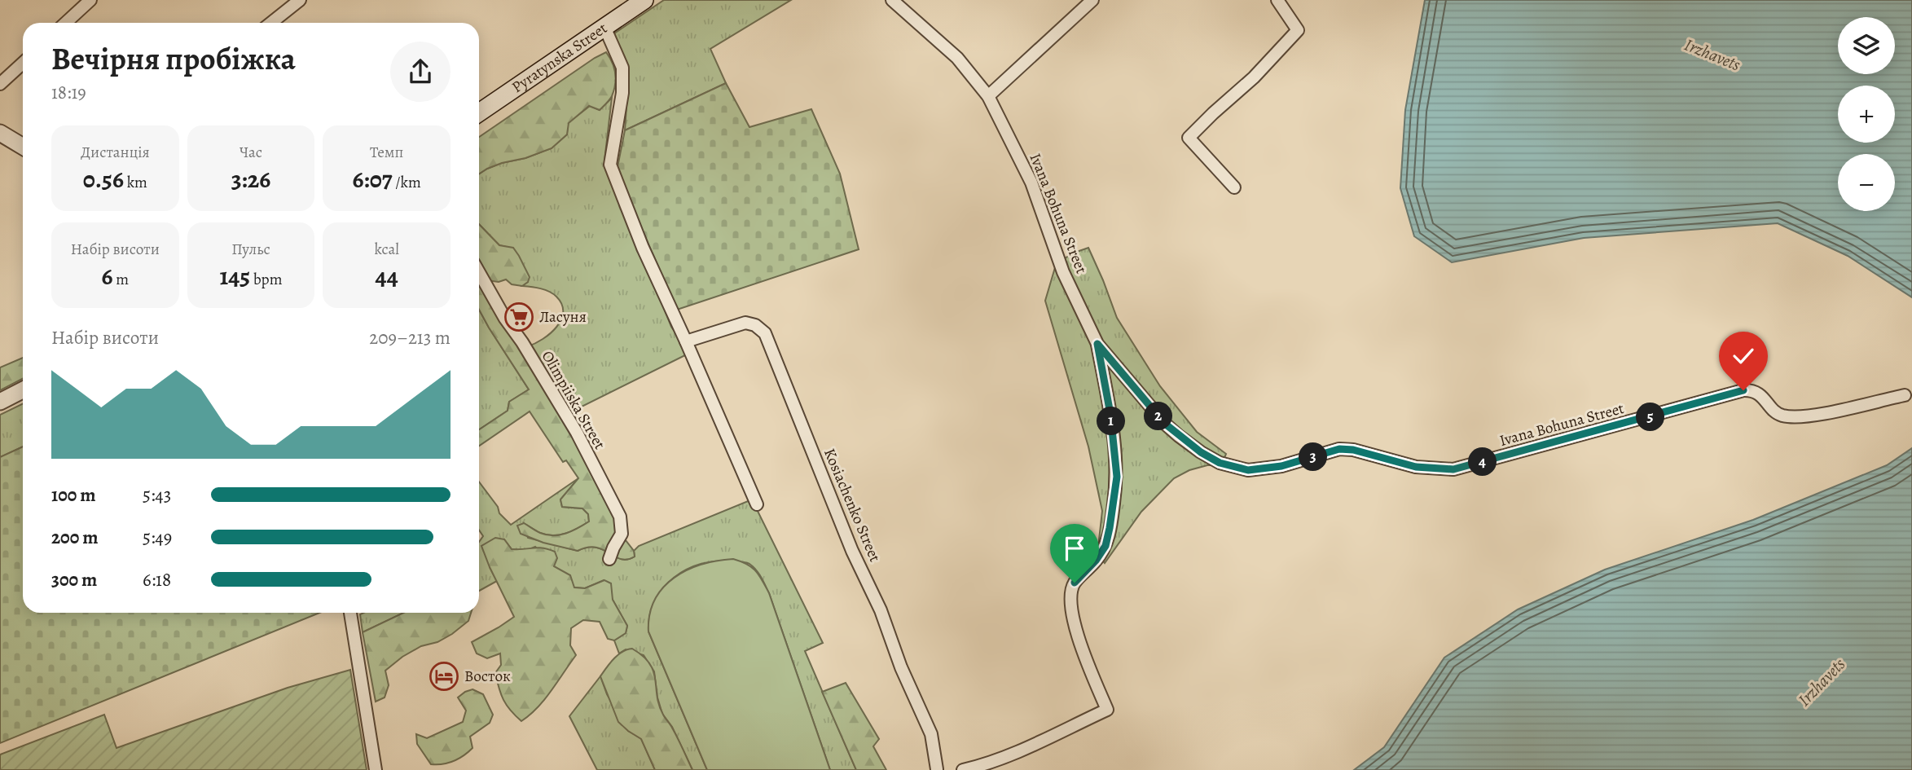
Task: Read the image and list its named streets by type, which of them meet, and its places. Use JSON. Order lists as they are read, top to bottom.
{
  "streets": {
    "main road": ["Pyratynska Street"],
    "street": ["Ivana Bohuna Street", "Olimpiiska Street", "Kosiachenko Street"]
  },
  "water": ["Irzhavets"],
  "places": {
    "supermarket": ["Ласуня"],
    "hotel": ["Восток"]
  },
  "page": {
    "map_buttons": ["+", "−"],
    "heading": ["Вечірня пробіжка", "18:19"],
    "stats": [
      ["Дистанція", "0.56 km"],
      ["Час", "3:26"],
      ["Темп", "6:07 /km"],
      ["Набір висоти", "6 m"],
      ["Пульс", "145 bpm"],
      ["kcal", "44"]
    ],
    "chart": ["Набір висоти", "209–213 m"],
    "pins": [
      "2",
      "5",
      "1",
      "3",
      "4"
    ],
    "list": [
      {
        "name": "100 m",
        "note": "5:43"
      },
      {
        "name": "200 m",
        "note": "5:49"
      },
      {
        "name": "300 m",
        "note": "6:18"
      }
    ]
  }
}
